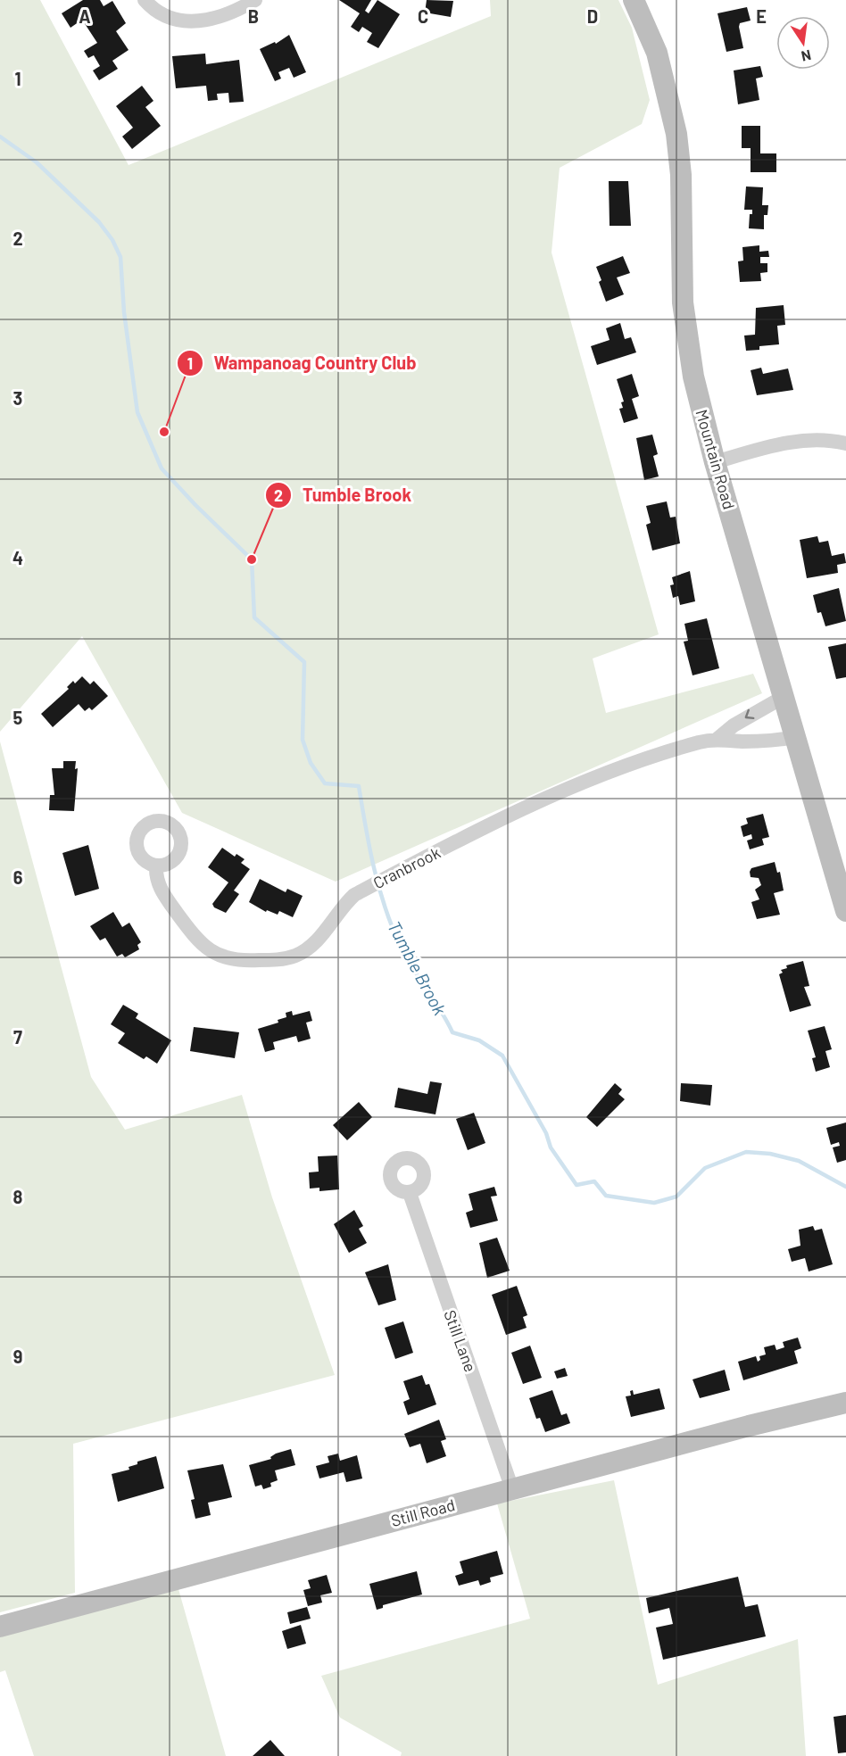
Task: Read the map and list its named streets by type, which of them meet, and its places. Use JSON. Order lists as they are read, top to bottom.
{
  "streets": {
    "main road": ["Mountain Road", "Still Road"],
    "street": ["Cranbrook", "Still Lane"]
  },
  "crossings": [
    ["Mountain Road", "Cranbrook"],
    ["Still Lane", "Still Road"]
  ],
  "water": ["Tumble Brook"],
  "places": ["Wampanoag Country Club", "Tumble Brook"],
  "north": "bottom",
  "grid": {
    "columns": [
      "A",
      "B",
      "C",
      "D",
      "E"
    ],
    "rows": [
      "1",
      "2",
      "3",
      "4",
      "5",
      "6",
      "7",
      "8",
      "9"
    ]
  }
}
